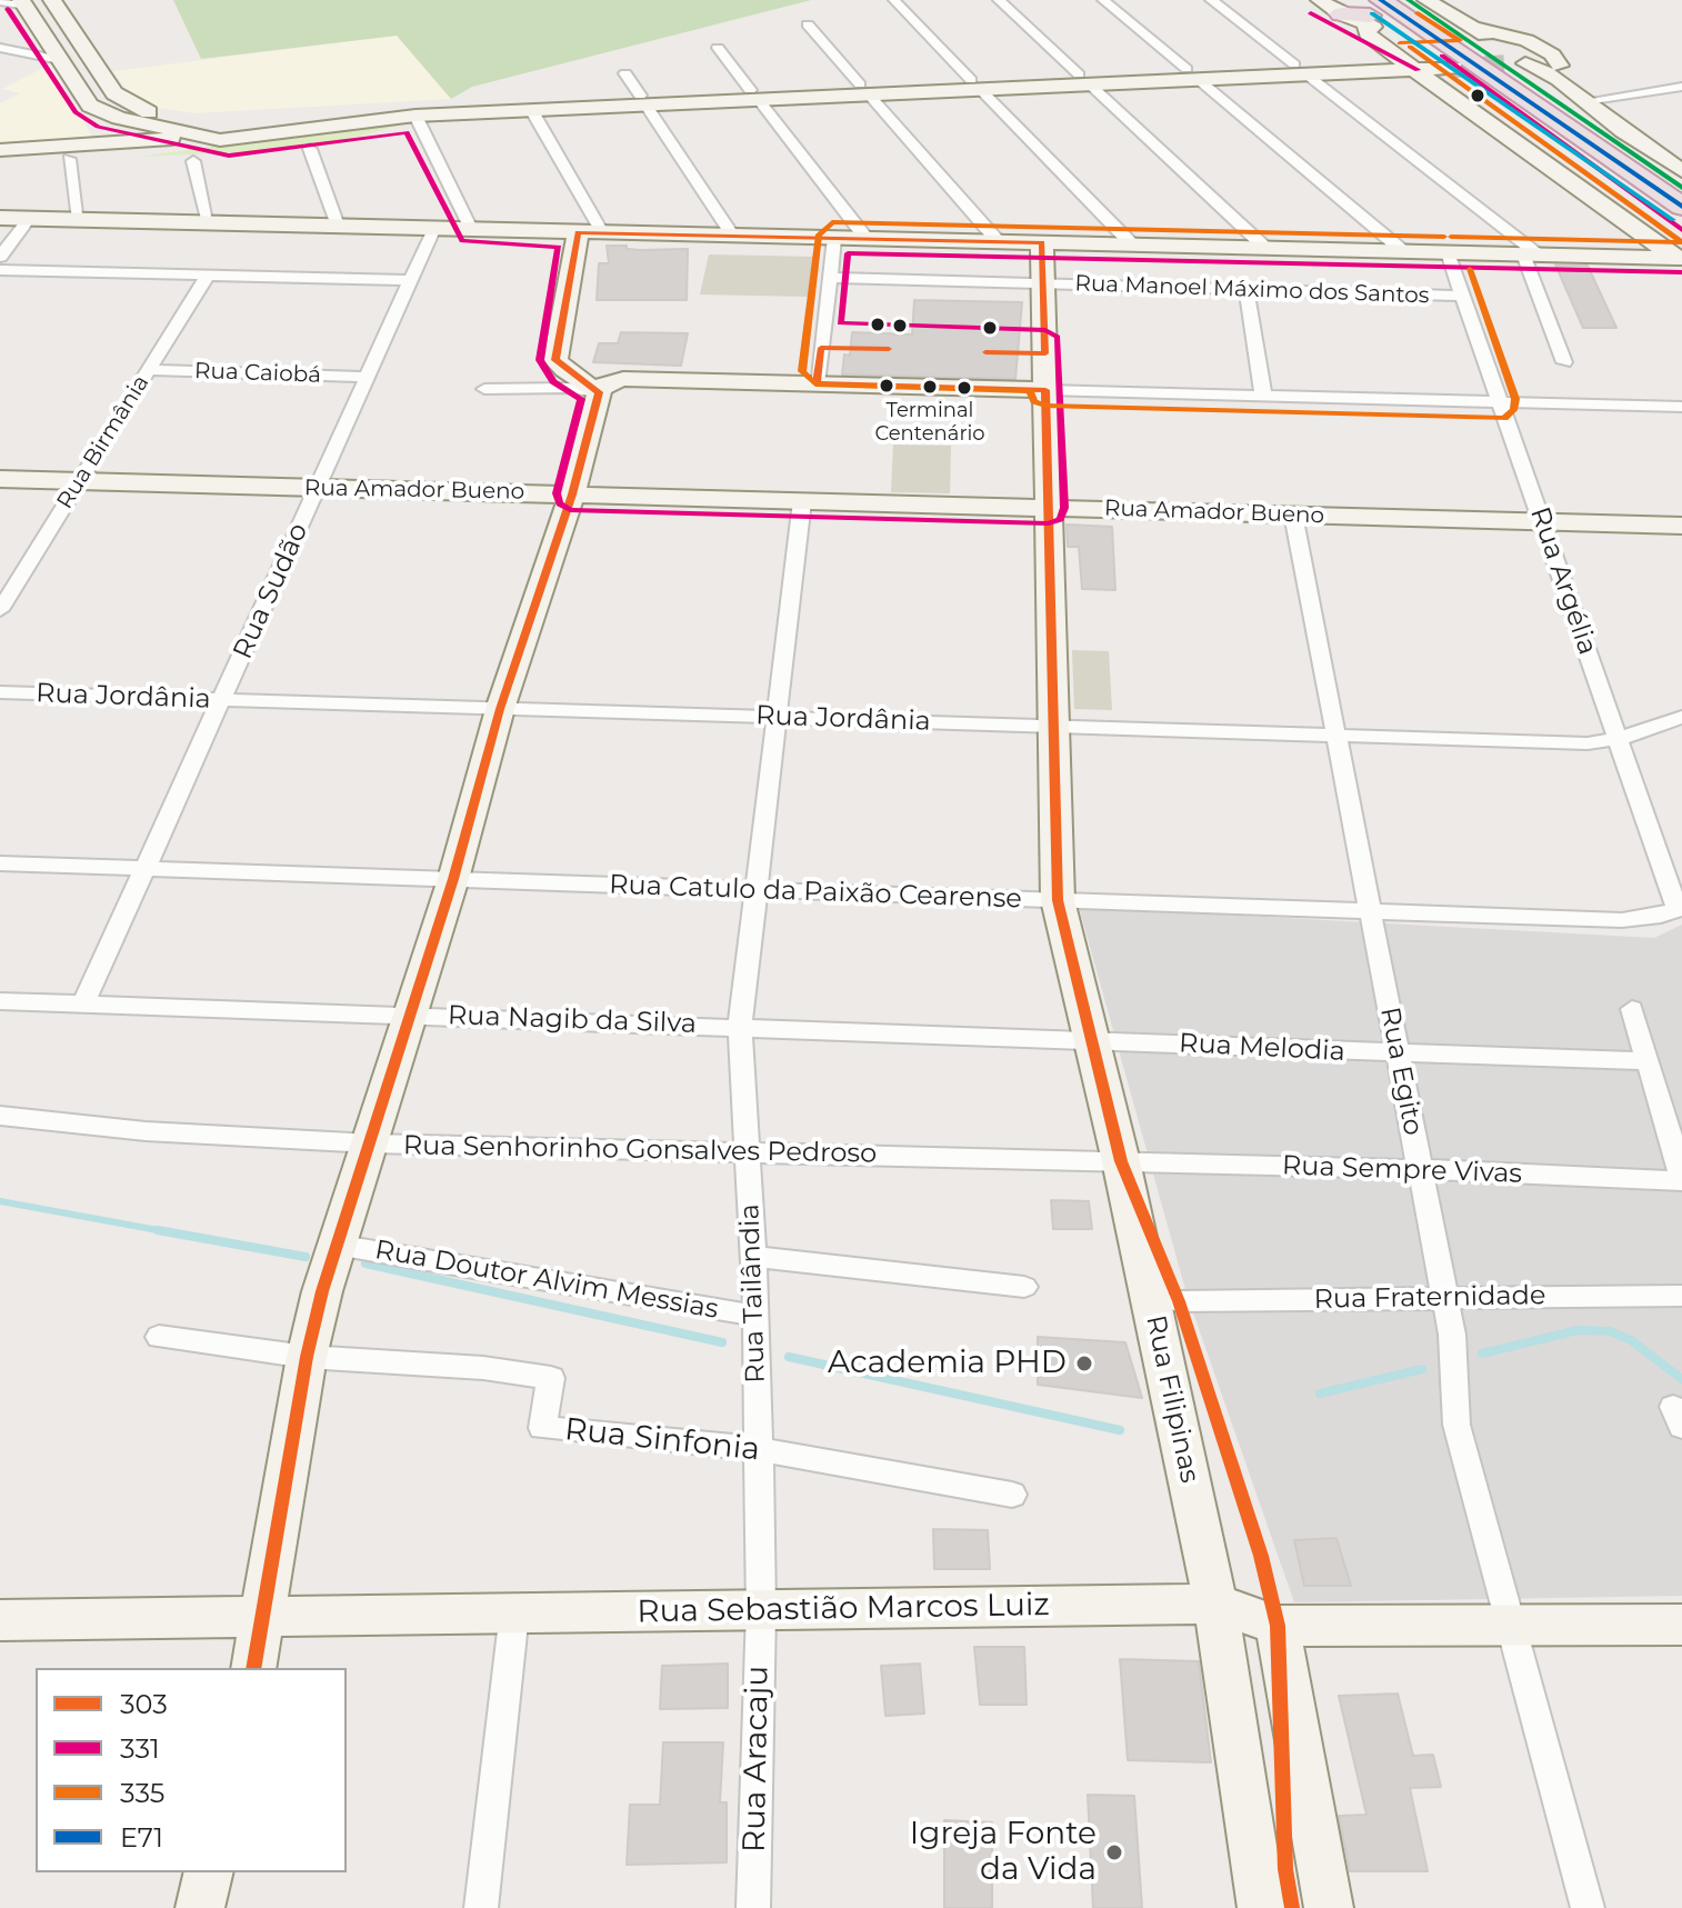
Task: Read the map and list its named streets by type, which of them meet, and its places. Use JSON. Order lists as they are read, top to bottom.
{
  "streets": {
    "street": [
      "Rua Manoel Máximo dos Santos",
      "Rua Caiobá",
      "Rua Birmânia",
      "Rua Amador Bueno",
      "Rua Argélia",
      "Rua Sudão",
      "Rua Jordânia",
      "Rua Catulo da Paixão Cearense",
      "Rua Nagib da Silva",
      "Rua Melodia",
      "Rua Egito",
      "Rua Senhorinho Gonsalves Pedroso",
      "Rua Sempre Vivas",
      "Rua Doutor Alvim Messias",
      "Rua Tailândia",
      "Rua Fraternidade",
      "Rua Filipinas",
      "Rua Sinfonia",
      "Rua Sebastião Marcos Luiz",
      "Rua Aracaju"
    ]
  },
  "crossings": [
    ["Rua Manoel Máximo dos Santos", "Rua Argélia"],
    ["Rua Manoel Máximo dos Santos", "Rua Filipinas"],
    ["Rua Caiobá", "Rua Birmânia"],
    ["Rua Caiobá", "Rua Sudão"],
    ["Rua Birmânia", "Rua Amador Bueno"],
    ["Rua Amador Bueno", "Rua Argélia"],
    ["Rua Amador Bueno", "Rua Sudão"],
    ["Rua Amador Bueno", "Rua Egito"],
    ["Rua Amador Bueno", "Rua Tailândia"],
    ["Rua Amador Bueno", "Rua Filipinas"],
    ["Rua Argélia", "Rua Jordânia"],
    ["Rua Argélia", "Rua Catulo da Paixão Cearense"],
    ["Rua Sudão", "Rua Jordânia"],
    ["Rua Sudão", "Rua Catulo da Paixão Cearense"],
    ["Rua Sudão", "Rua Nagib da Silva"],
    ["Rua Jordânia", "Rua Egito"],
    ["Rua Jordânia", "Rua Tailândia"],
    ["Rua Jordânia", "Rua Filipinas"],
    ["Rua Catulo da Paixão Cearense", "Rua Egito"],
    ["Rua Catulo da Paixão Cearense", "Rua Tailândia"],
    ["Rua Catulo da Paixão Cearense", "Rua Filipinas"],
    ["Rua Nagib da Silva", "Rua Melodia"],
    ["Rua Nagib da Silva", "Rua Tailândia"],
    ["Rua Nagib da Silva", "Rua Filipinas"],
    ["Rua Melodia", "Rua Egito"],
    ["Rua Melodia", "Rua Filipinas"],
    ["Rua Egito", "Rua Sempre Vivas"],
    ["Rua Egito", "Rua Fraternidade"],
    ["Rua Egito", "Rua Sebastião Marcos Luiz"],
    ["Rua Senhorinho Gonsalves Pedroso", "Rua Sempre Vivas"],
    ["Rua Senhorinho Gonsalves Pedroso", "Rua Tailândia"],
    ["Rua Senhorinho Gonsalves Pedroso", "Rua Filipinas"],
    ["Rua Sempre Vivas", "Rua Filipinas"],
    ["Rua Doutor Alvim Messias", "Rua Tailândia"],
    ["Rua Tailândia", "Rua Sinfonia"],
    ["Rua Tailândia", "Rua Sebastião Marcos Luiz"],
    ["Rua Tailândia", "Rua Aracaju"],
    ["Rua Filipinas", "Rua Sebastião Marcos Luiz"],
    ["Rua Sebastião Marcos Luiz", "Rua Aracaju"]
  ],
  "places": ["Terminal Centenário", "Academia PHD", "Igreja Fonte da Vida"],
  "lines": [
    "transit line E71",
    "transit line 331",
    "transit line 335",
    "transit line 303"
  ],
  "legend": [
    "303",
    "331",
    "335",
    "E71"
  ]
}
